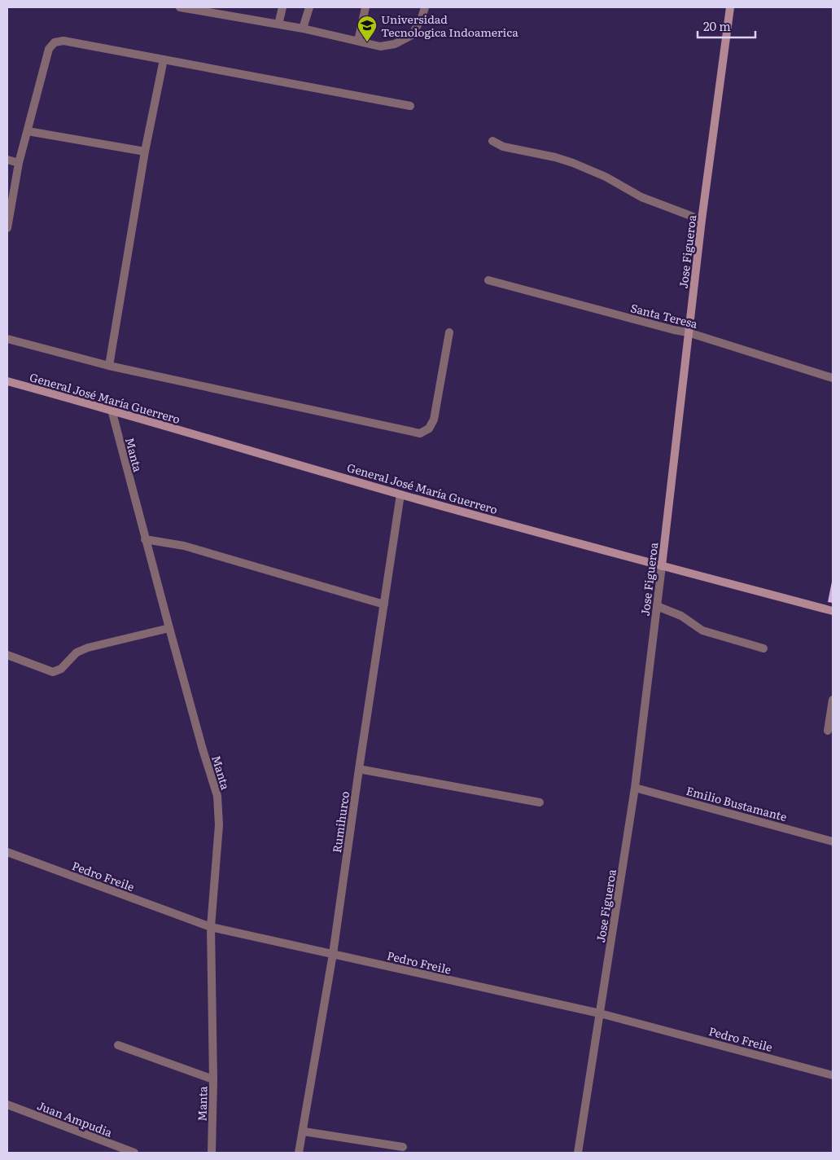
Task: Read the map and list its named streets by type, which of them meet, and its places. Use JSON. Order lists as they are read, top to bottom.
{
  "streets": {
    "street": [
      "Jose Figueroa",
      "Santa Teresa",
      "General José María Guerrero",
      "Manta",
      "Emilio Bustamante",
      "Rumihurco",
      "Pedro Freile",
      "Juan Ampudia"
    ]
  },
  "crossings": [
    ["Jose Figueroa", "Santa Teresa"],
    ["Jose Figueroa", "General José María Guerrero"],
    ["Jose Figueroa", "Emilio Bustamante"],
    ["Jose Figueroa", "Pedro Freile"],
    ["General José María Guerrero", "Manta"],
    ["General José María Guerrero", "Rumihurco"],
    ["Manta", "Pedro Freile"],
    ["Rumihurco", "Pedro Freile"]
  ],
  "places": {
    "school or university": ["Universidad Tecnologica Indoamerica"]
  },
  "scale_bar": "20 m"
}
